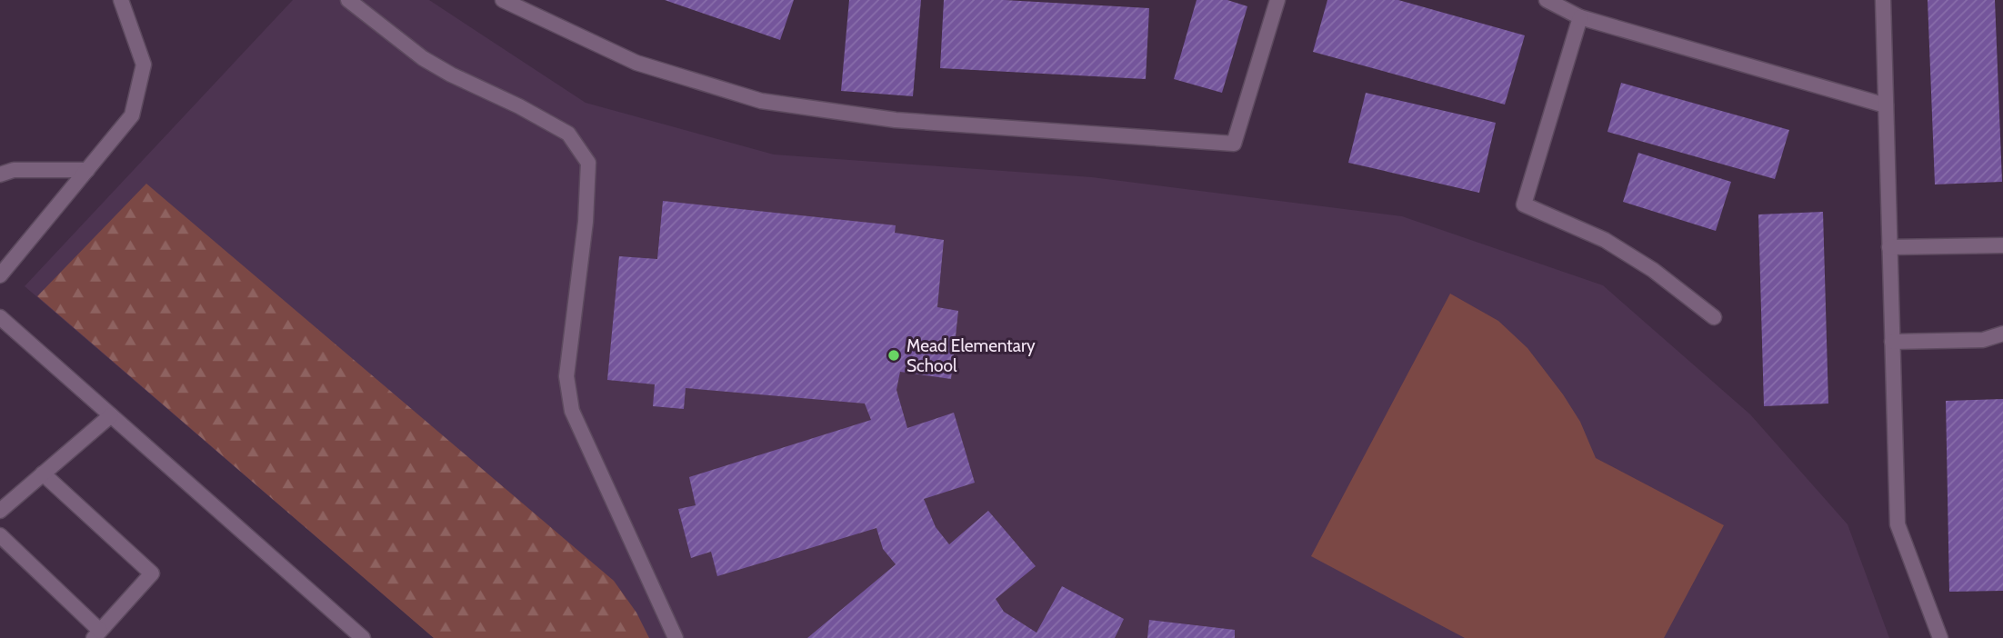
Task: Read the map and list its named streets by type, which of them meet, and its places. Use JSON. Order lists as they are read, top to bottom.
{
  "places": ["Mead Elementary School"]
}
